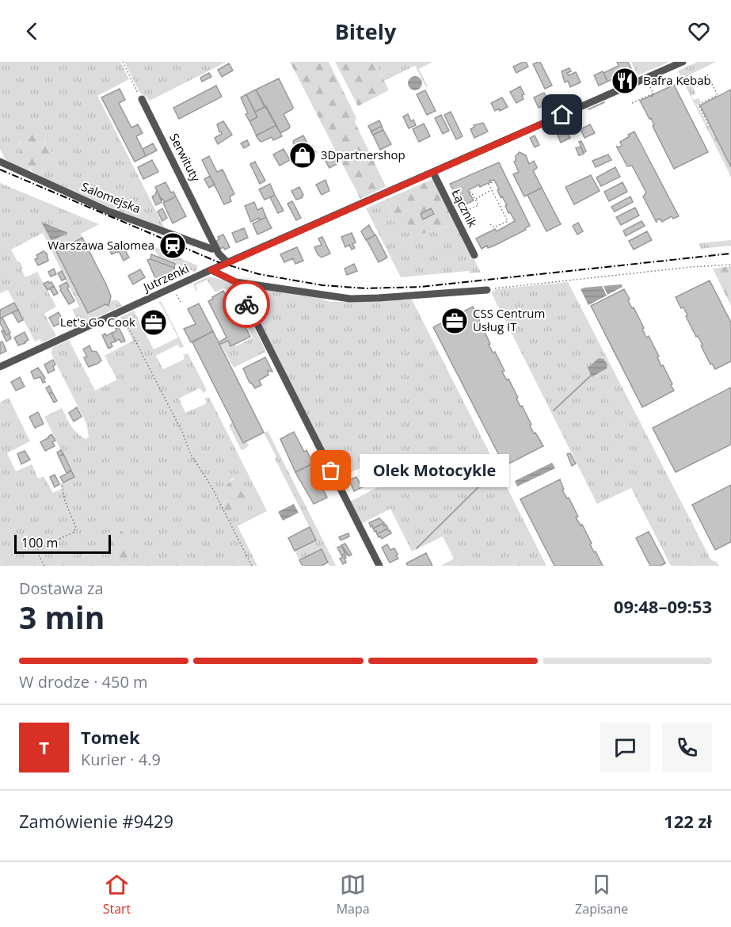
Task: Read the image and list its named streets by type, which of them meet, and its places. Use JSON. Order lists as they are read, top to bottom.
{
  "streets": {
    "street": [
      "Serwituty",
      "Salomejska",
      "Łącznik",
      "Jutrzenki"
    ]
  },
  "crossings": [
    ["Serwituty", "Salomejska"],
    ["Serwituty", "Jutrzenki"],
    ["Łącznik", "Jutrzenki"]
  ],
  "places": {
    "restaurant": ["Bafra Kebab"],
    "shop": ["3Dpartnershop"],
    "station": ["Warszawa Salomea"],
    "office": ["CSS Centrum Usług IT", "Let's Go Cook"],
    "other": ["Olek Motocykle"]
  },
  "scale_bar": "100 m",
  "page": {
    "header": "Bitely",
    "bubble": "Olek Motocykle",
    "scale": "100 m",
    "heading": ["3 min", "Dostawa za", "09:48–09:53"],
    "panel": [
      "Tomek",
      "Kurier · 4.9",
      "Zamówienie #9429",
      "122 zł"
    ],
    "bar": "W drodze · 450 m",
    "round": "T",
    "tabs": ["Start", "Mapa", "Zapisane"]
  }
}
